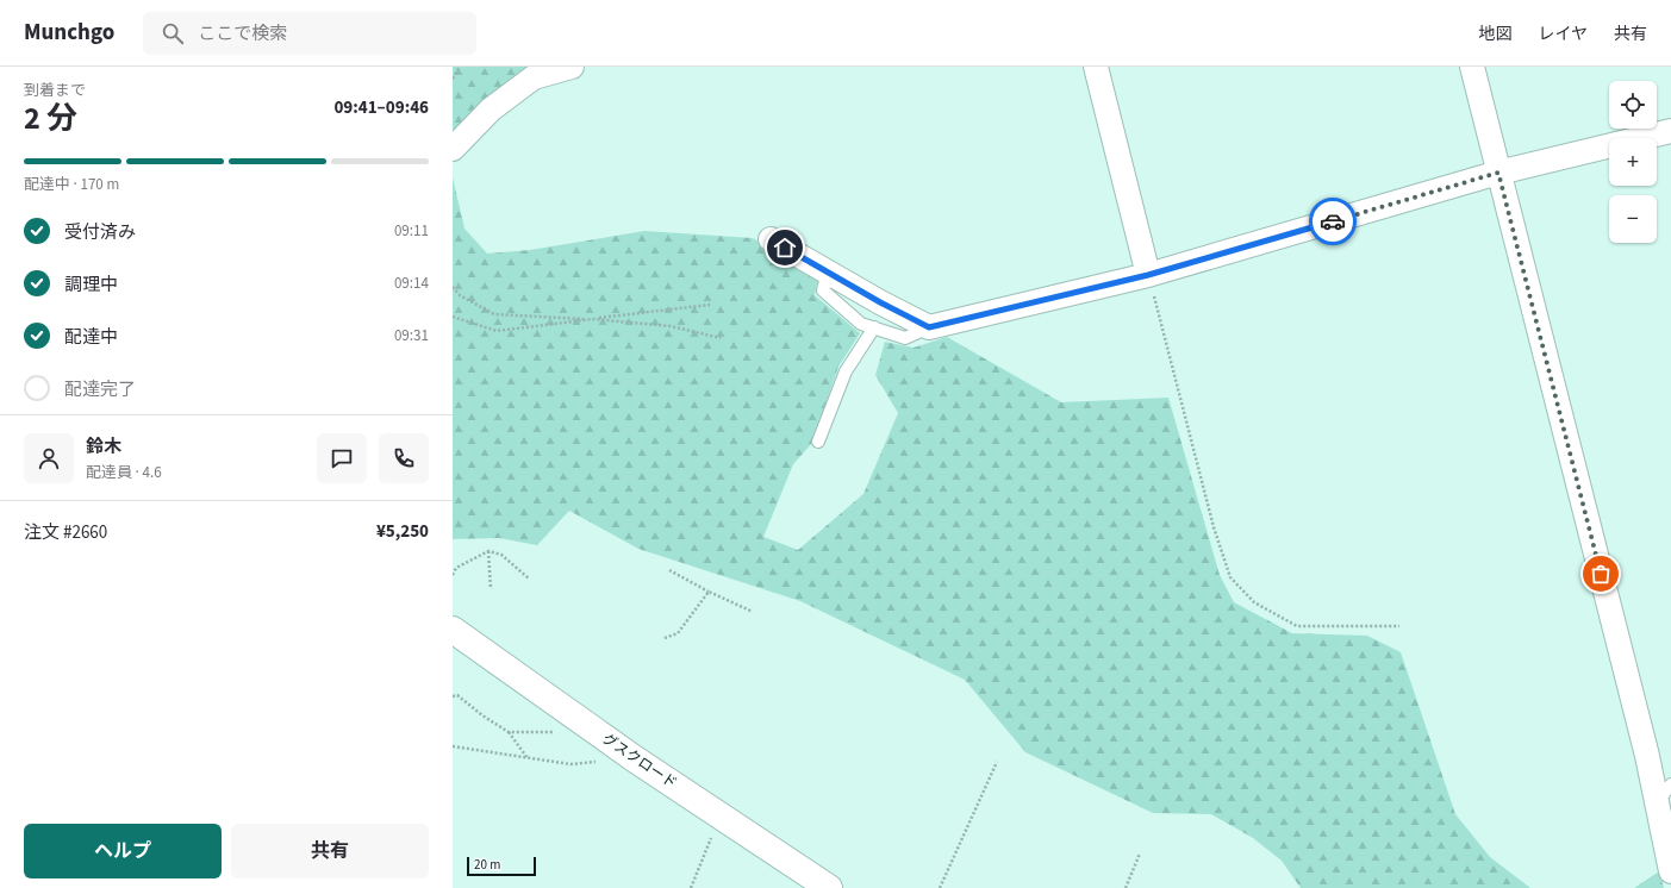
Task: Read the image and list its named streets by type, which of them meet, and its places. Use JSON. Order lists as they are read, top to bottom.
{
  "streets": {
    "street": ["グスクロード"]
  },
  "scale_bar": "20 m",
  "page": {
    "header": "Munchgo",
    "search": "ここで検索",
    "nav": ["地図", "レイヤ", "共有"],
    "heading": ["2 分", "到着まで", "09:41–09:46"],
    "panel": [
      "鈴木",
      "配達員 · 4.6",
      "注文 #2660",
      "¥5,250"
    ],
    "map_buttons": ["+", "−"],
    "bar": "配達中 · 170 m",
    "list": [
      ["受付済み", "09:11"],
      ["調理中", "09:14"],
      ["配達中", "09:31"],
      "配達完了"
    ],
    "buttons": ["ヘルプ", "共有"],
    "scale": "20 m"
  }
}
